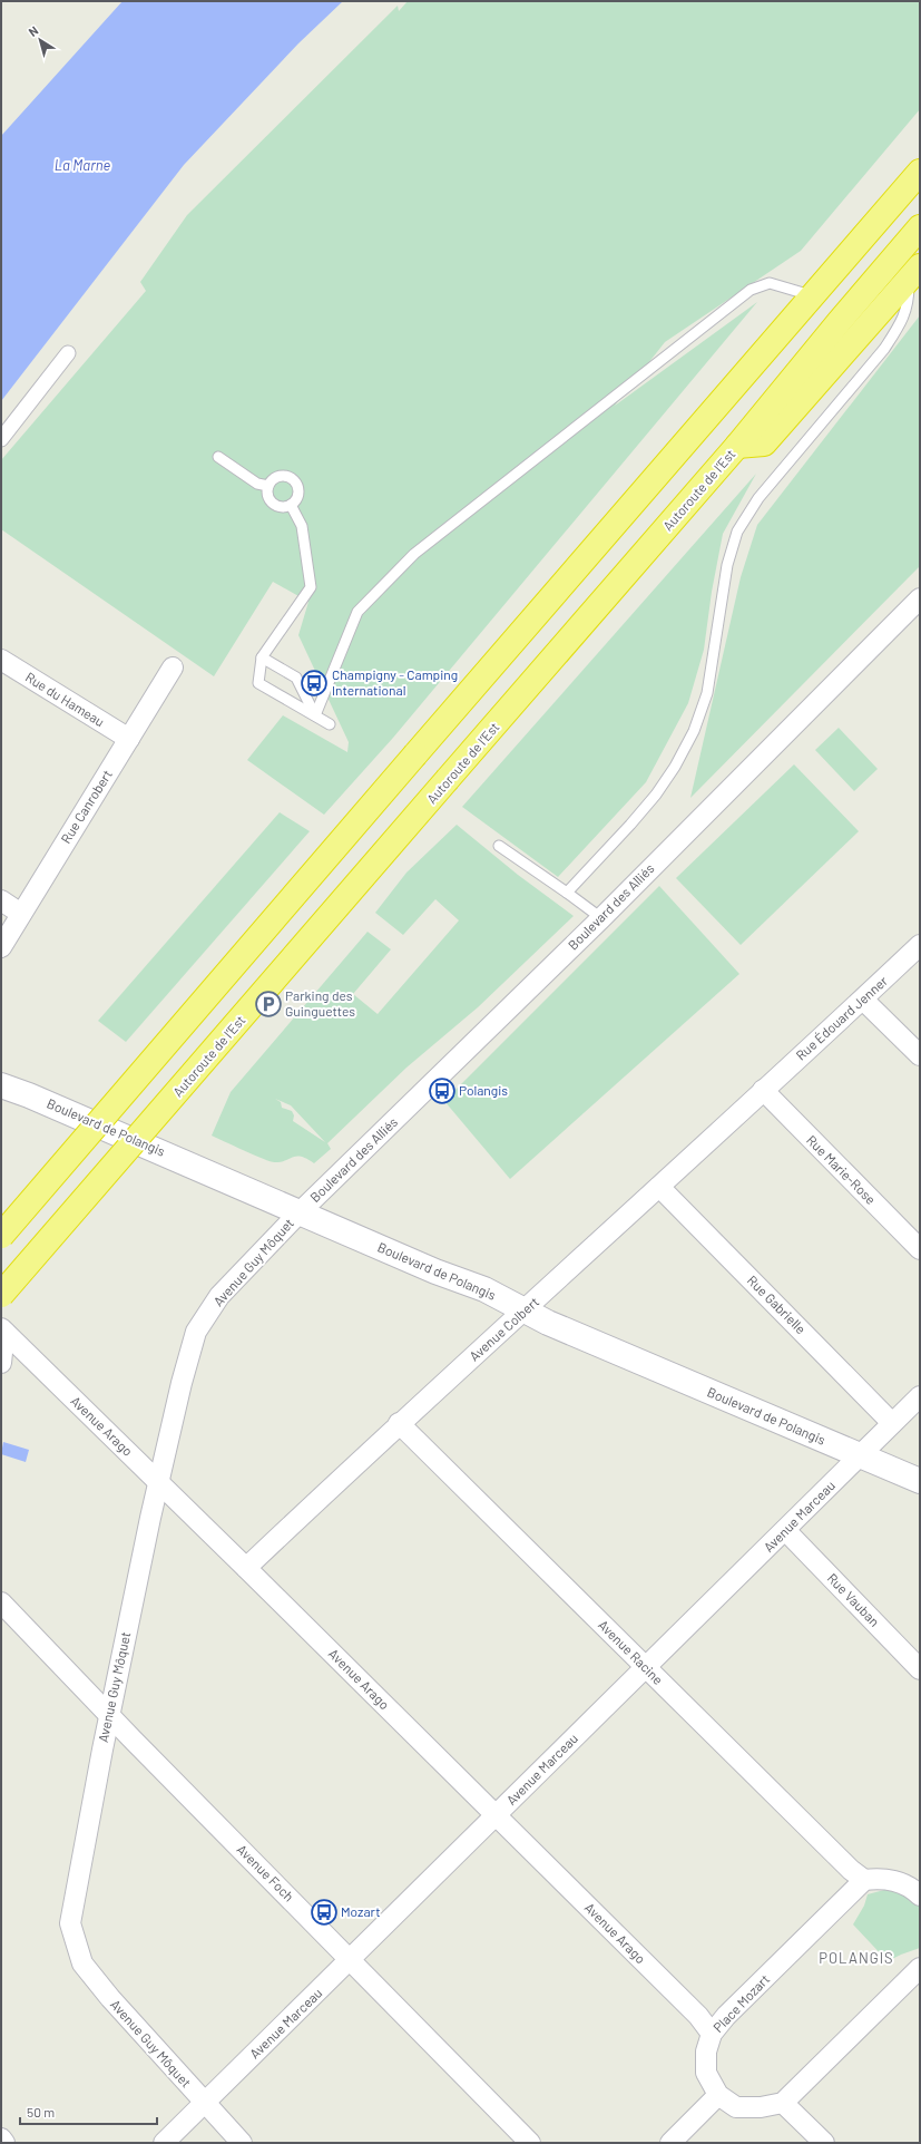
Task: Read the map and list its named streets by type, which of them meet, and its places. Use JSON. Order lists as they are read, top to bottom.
{
  "streets": {
    "highway": ["Autoroute de l’Est"],
    "street": [
      "Rue du Hameau",
      "Rue Canrobert",
      "Boulevard des Alliés",
      "Rue Édouard Jenner",
      "Boulevard de Polangis",
      "Rue Marie-Rose",
      "Avenue Guy Môquet",
      "Rue Gabrielle",
      "Avenue Colbert",
      "Avenue Arago",
      "Avenue Marceau",
      "Rue Vauban",
      "Avenue Racine",
      "Avenue Foch",
      "Place Mozart"
    ]
  },
  "crossings": [
    ["Rue du Hameau", "Rue Canrobert"],
    ["Boulevard des Alliés", "Boulevard de Polangis"],
    ["Boulevard des Alliés", "Avenue Guy Môquet"],
    ["Rue Édouard Jenner", "Rue Marie-Rose"],
    ["Rue Édouard Jenner", "Avenue Colbert"],
    ["Boulevard de Polangis", "Avenue Guy Môquet"],
    ["Boulevard de Polangis", "Avenue Colbert"],
    ["Boulevard de Polangis", "Avenue Marceau"],
    ["Rue Marie-Rose", "Avenue Colbert"],
    ["Avenue Guy Môquet", "Avenue Arago"],
    ["Avenue Guy Môquet", "Avenue Marceau"],
    ["Avenue Guy Môquet", "Avenue Foch"],
    ["Rue Gabrielle", "Avenue Colbert"],
    ["Rue Gabrielle", "Avenue Marceau"],
    ["Avenue Colbert", "Avenue Arago"],
    ["Avenue Colbert", "Avenue Racine"],
    ["Avenue Arago", "Avenue Marceau"],
    ["Avenue Arago", "Place Mozart"],
    ["Avenue Marceau", "Rue Vauban"],
    ["Avenue Marceau", "Avenue Racine"],
    ["Avenue Marceau", "Avenue Foch"],
    ["Avenue Racine", "Place Mozart"]
  ],
  "districts": ["POLANGIS"],
  "water": ["La Marne"],
  "places": {
    "bus stop": ["Champigny - Camping International", "Polangis", "Mozart"],
    "parking": ["Parking des Guinguettes"]
  },
  "scale_bar": "50 m",
  "north": "top left"
}
